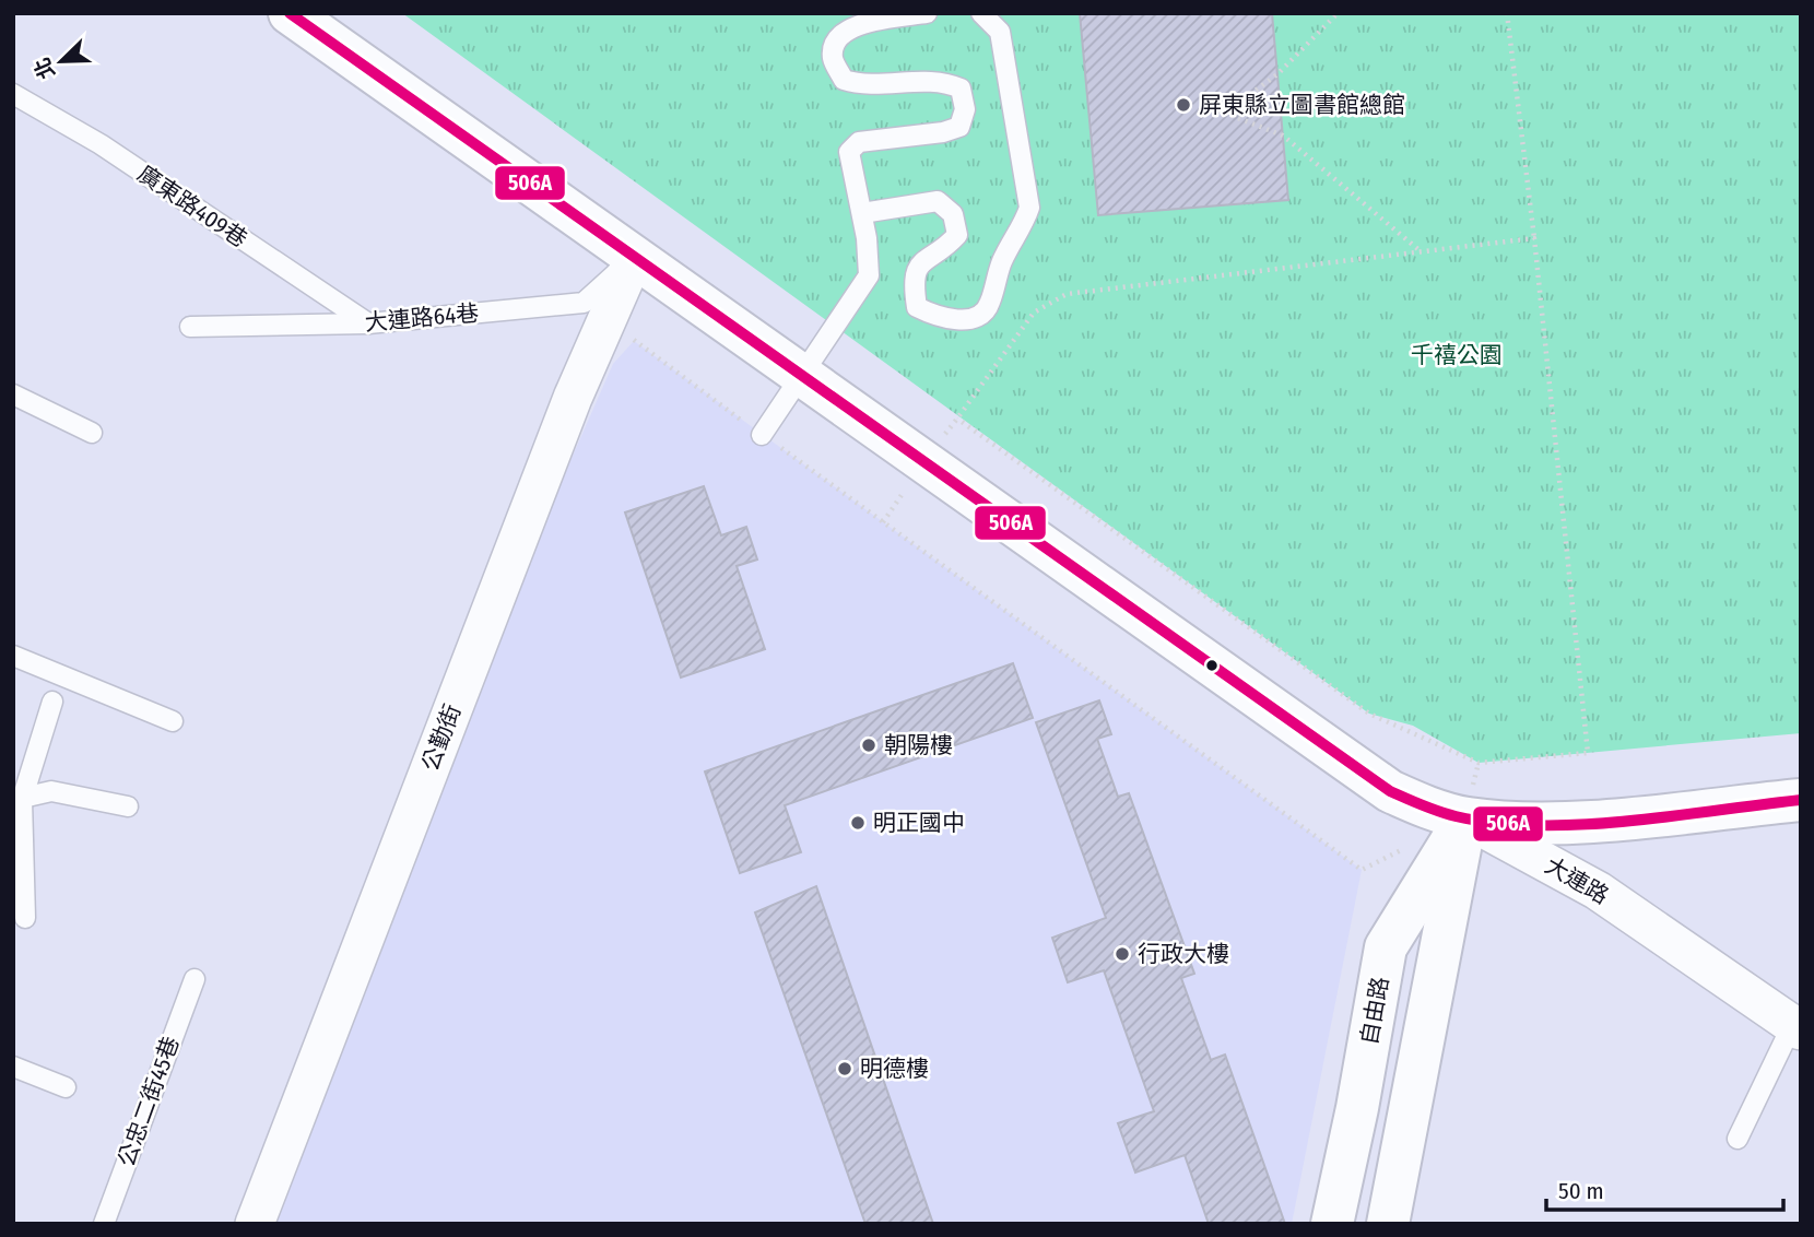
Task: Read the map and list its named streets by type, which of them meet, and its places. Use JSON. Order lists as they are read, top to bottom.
{
  "streets": {
    "main road": ["大連路", "自由路"],
    "street": ["公勤街"],
    "lane": ["廣東路409巷", "大連路64巷", "公忠二街45巷"]
  },
  "crossings": [
    ["廣東路409巷", "大連路64巷"],
    ["大連路64巷", "公勤街"],
    ["大連路64巷", "大連路"],
    ["公勤街", "大連路"],
    ["大連路", "自由路"]
  ],
  "parks": ["千禧公園"],
  "places": [
    "屏東縣立圖書館總館",
    "朝陽樓",
    "明正國中",
    "行政大樓",
    "明德樓"
  ],
  "lines": ["transit line 506A"],
  "scale_bar": "50 m",
  "north": "bottom left"
}
